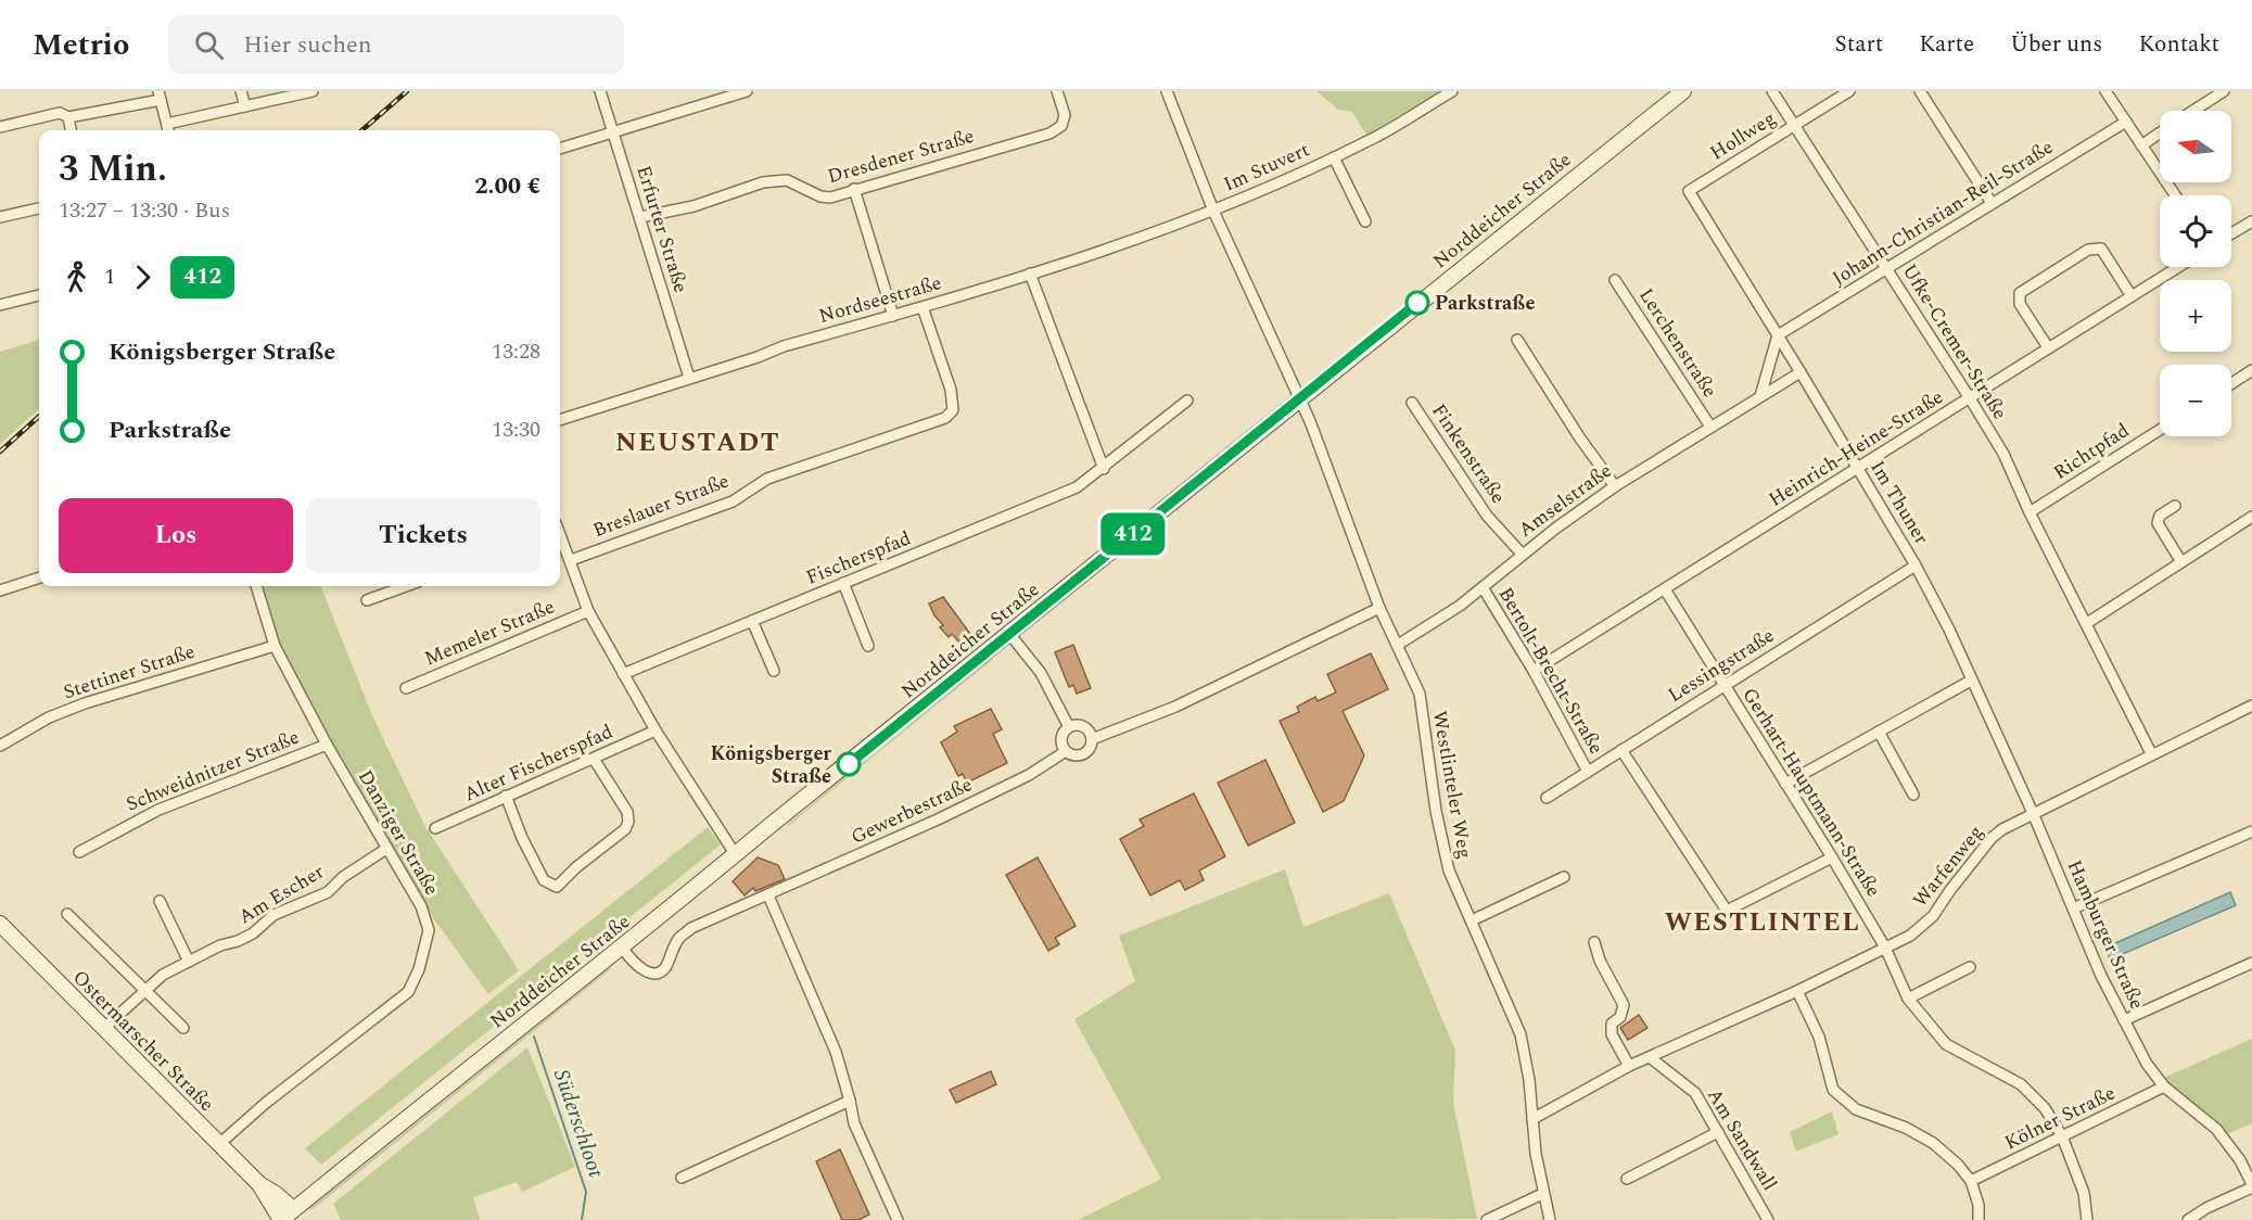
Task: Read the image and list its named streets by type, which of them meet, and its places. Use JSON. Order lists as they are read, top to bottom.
{
  "streets": {
    "main road": ["Norddeicher Straße", "Ostermarscher Straße"],
    "street": [
      "Hollweg",
      "Dresdener Straße",
      "Im Stuvert",
      "Johann-Christian-Reil-Straße",
      "Erfurter Straße",
      "Nordseestraße",
      "Ufke-Cremer-Straße",
      "Lerchenstraße",
      "Heinrich-Heine-Straße",
      "Richtpfad",
      "Finkenstraße",
      "Amselstraße",
      "Im Thuner",
      "Breslauer Straße",
      "Fischerspfad",
      "Memeler Straße",
      "Lessingstraße",
      "Bertolt-Brecht-Straße",
      "Stettiner Straße",
      "Alter Fischerspfad",
      "Schweidnitzer Straße",
      "Westlinteler Weg",
      "Gerhart-Hauptmann-Straße",
      "Gewerbestraße",
      "Danziger Straße",
      "Warfenweg",
      "Am Escher",
      "Hamburger Straße",
      "Kölner Straße",
      "Am Sandwall"
    ]
  },
  "crossings": [
    ["Hollweg", "Ufke-Cremer-Straße"],
    ["Hollweg", "Im Thuner"],
    ["Dresdener Straße", "Erfurter Straße"],
    ["Im Stuvert", "Nordseestraße"],
    ["Norddeicher Straße", "Westlinteler Weg"],
    ["Norddeicher Straße", "Gewerbestraße"],
    ["Norddeicher Straße", "Ostermarscher Straße"],
    ["Johann-Christian-Reil-Straße", "Ufke-Cremer-Straße"],
    ["Johann-Christian-Reil-Straße", "Im Thuner"],
    ["Erfurter Straße", "Nordseestraße"],
    ["Nordseestraße", "Breslauer Straße"],
    ["Ufke-Cremer-Straße", "Heinrich-Heine-Straße"],
    ["Ufke-Cremer-Straße", "Richtpfad"],
    ["Ufke-Cremer-Straße", "Warfenweg"],
    ["Lerchenstraße", "Amselstraße"],
    ["Heinrich-Heine-Straße", "Im Thuner"],
    ["Heinrich-Heine-Straße", "Bertolt-Brecht-Straße"],
    ["Heinrich-Heine-Straße", "Gerhart-Hauptmann-Straße"],
    ["Finkenstraße", "Amselstraße"],
    ["Amselstraße", "Im Thuner"],
    ["Amselstraße", "Bertolt-Brecht-Straße"],
    ["Amselstraße", "Westlinteler Weg"],
    ["Im Thuner", "Lessingstraße"],
    ["Im Thuner", "Warfenweg"],
    ["Im Thuner", "Hamburger Straße"],
    ["Lessingstraße", "Bertolt-Brecht-Straße"],
    ["Lessingstraße", "Gerhart-Hauptmann-Straße"],
    ["Stettiner Straße", "Danziger Straße"],
    ["Schweidnitzer Straße", "Danziger Straße"],
    ["Westlinteler Weg", "Gewerbestraße"],
    ["Westlinteler Weg", "Warfenweg"],
    ["Gerhart-Hauptmann-Straße", "Warfenweg"],
    ["Gerhart-Hauptmann-Straße", "Kölner Straße"],
    ["Danziger Straße", "Am Escher"],
    ["Danziger Straße", "Ostermarscher Straße"],
    ["Warfenweg", "Hamburger Straße"],
    ["Warfenweg", "Am Sandwall"],
    ["Am Escher", "Ostermarscher Straße"],
    ["Hamburger Straße", "Kölner Straße"]
  ],
  "districts": ["NEUSTADT", "WESTLINTEL"],
  "water": ["Süderschloot"],
  "places": ["Parkstraße", "Königsberger Straße"],
  "lines": ["bus line 412"],
  "north": "left",
  "page": {
    "header": "Metrio",
    "search": "Hier suchen",
    "nav": [
      "Start",
      "Karte",
      "Über uns",
      "Kontakt"
    ],
    "on_map": "412",
    "map_buttons": ["+", "−"],
    "heading": ["3 Min.", "13:27 – 13:30 · Bus", "2.00 €"],
    "legs": ["1", "412"],
    "list": [
      {
        "name": "Königsberger Straße",
        "value": "13:28"
      },
      {
        "name": "Parkstraße",
        "value": "13:30"
      }
    ],
    "buttons": ["Los", "Tickets"]
  }
}
